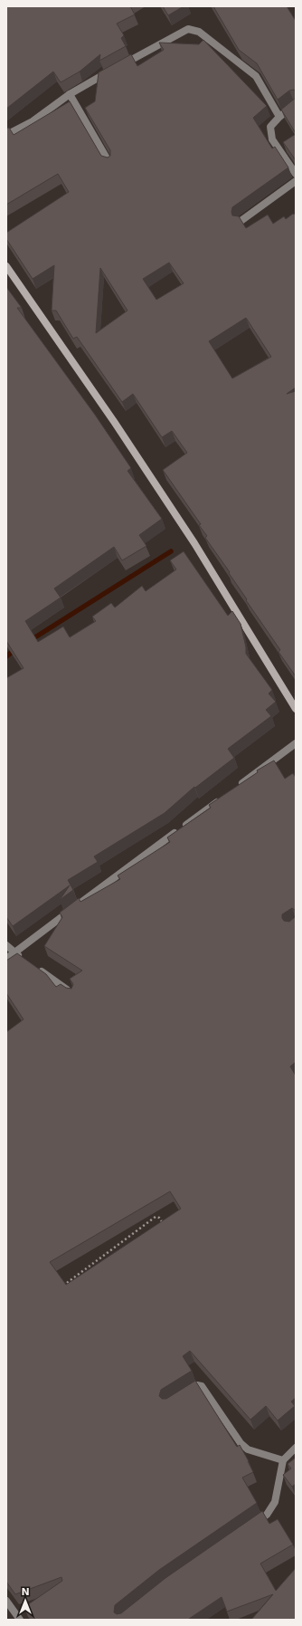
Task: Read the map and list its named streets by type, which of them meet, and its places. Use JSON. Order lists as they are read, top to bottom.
{
  "north": "top"
}
